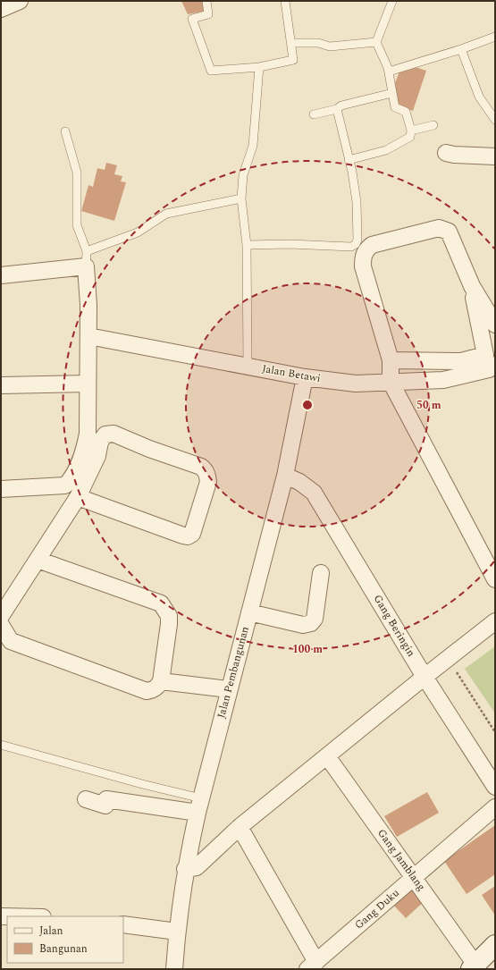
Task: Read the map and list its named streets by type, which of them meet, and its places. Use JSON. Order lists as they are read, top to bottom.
{
  "streets": {
    "street": [
      "Jalan Betawi",
      "Gang Beringin",
      "Jalan Pembangunan",
      "Gang Jamblang",
      "Gang Duku"
    ]
  },
  "crossings": [
    ["Jalan Betawi", "Jalan Pembangunan"],
    ["Gang Beringin", "Jalan Pembangunan"],
    ["Gang Jamblang", "Gang Duku"]
  ],
  "legend": ["Jalan", "Bangunan"],
  "rings": ["50 m", "100 m"]
}
